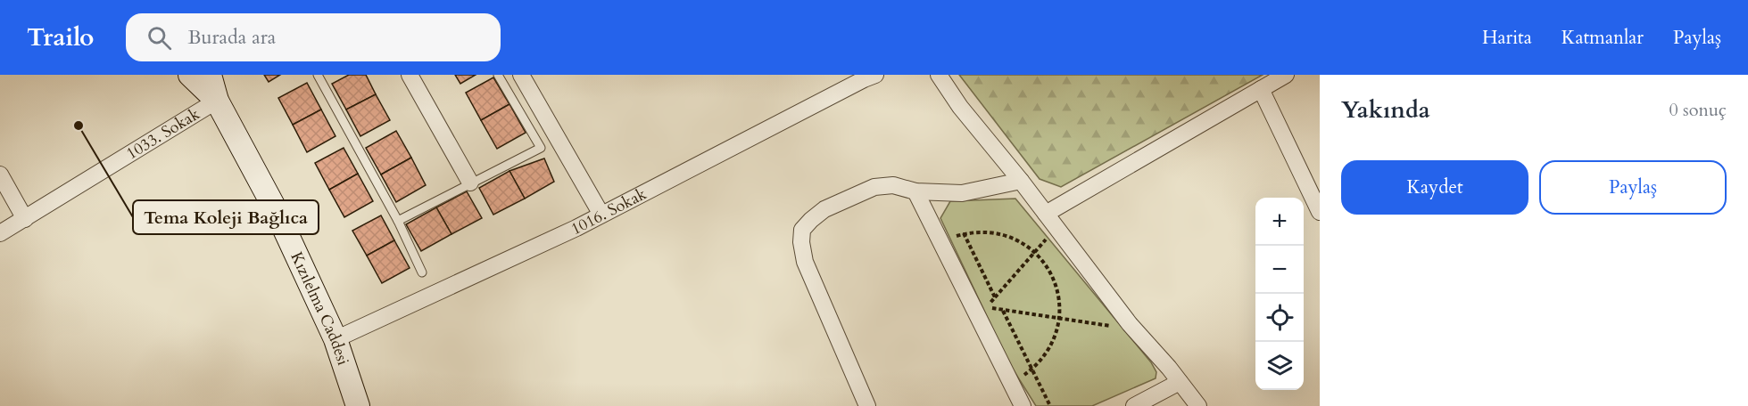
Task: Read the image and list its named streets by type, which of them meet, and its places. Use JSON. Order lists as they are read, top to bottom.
{
  "streets": {
    "street": ["1033. Sokak", "1016. Sokak", "Kızılelma Caddesi"]
  },
  "crossings": [
    ["1033. Sokak", "Kızılelma Caddesi"],
    ["1016. Sokak", "Kızılelma Caddesi"]
  ],
  "places": ["Tema Koleji Bağlıca"],
  "page": {
    "header": "Trailo",
    "search": "Burada ara",
    "nav": ["Harita", "Katmanlar", "Paylaş"],
    "heading": ["Yakında", "0 sonuç"],
    "buttons": ["Kaydet", "Paylaş"],
    "map_buttons": ["+", "−"]
  }
}
